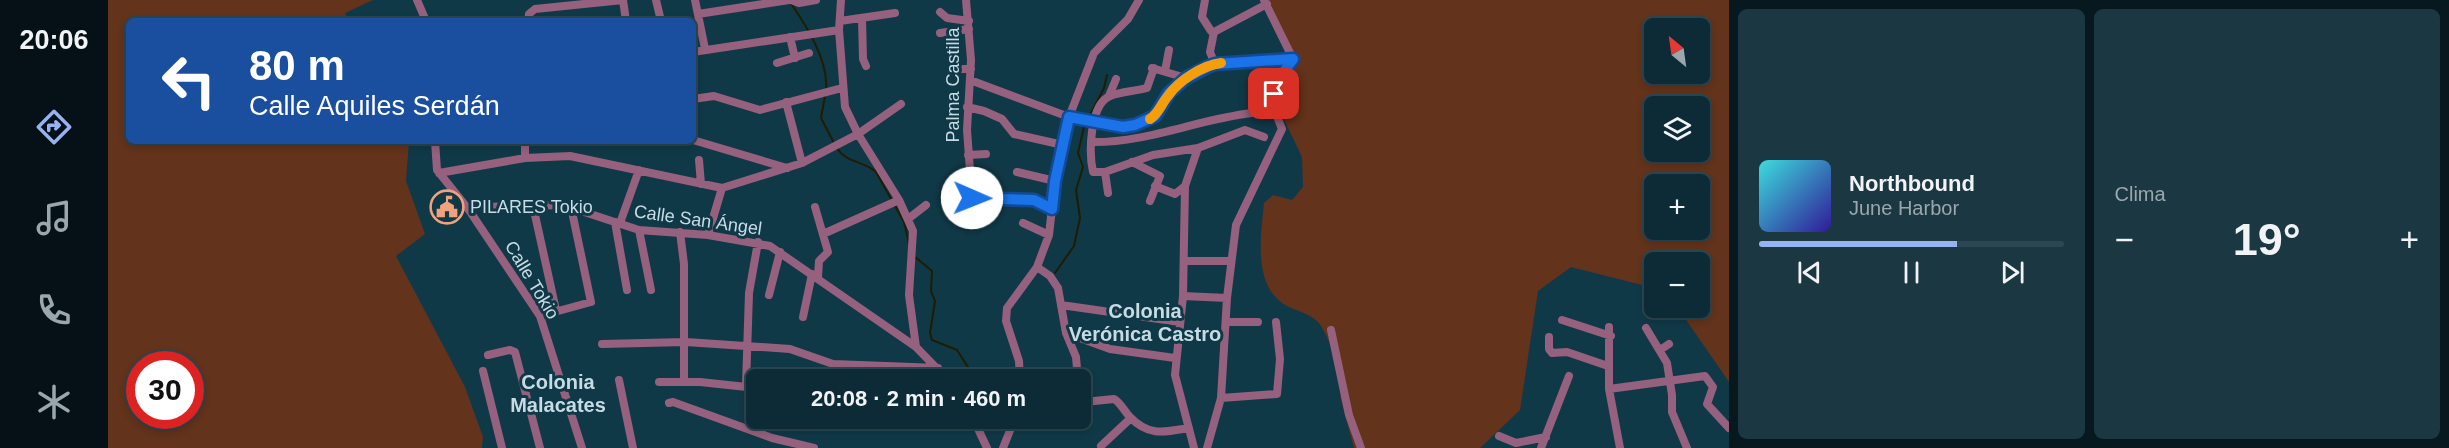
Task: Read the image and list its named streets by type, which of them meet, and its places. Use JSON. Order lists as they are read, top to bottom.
{
  "streets": {
    "street": ["Palma Castilla", "Calle San Ángel", "Calle Tokio"]
  },
  "districts": ["Colonia Verónica Castro", "Colonia Malacates"],
  "places": {
    "public building": ["PILARES Tokio"]
  },
  "north": "top left",
  "page": {
    "tabs": "20:06",
    "tile": "Clima",
    "map_buttons": ["+", "−"],
    "turn": ["80 m", "Calle Aquiles Serdán"],
    "song": ["Northbound", "June Harbor"],
    "heat": ["−", "19°", "+"],
    "limit": "30",
    "trip": "20:08 · 2 min · 460 m"
  }
}
